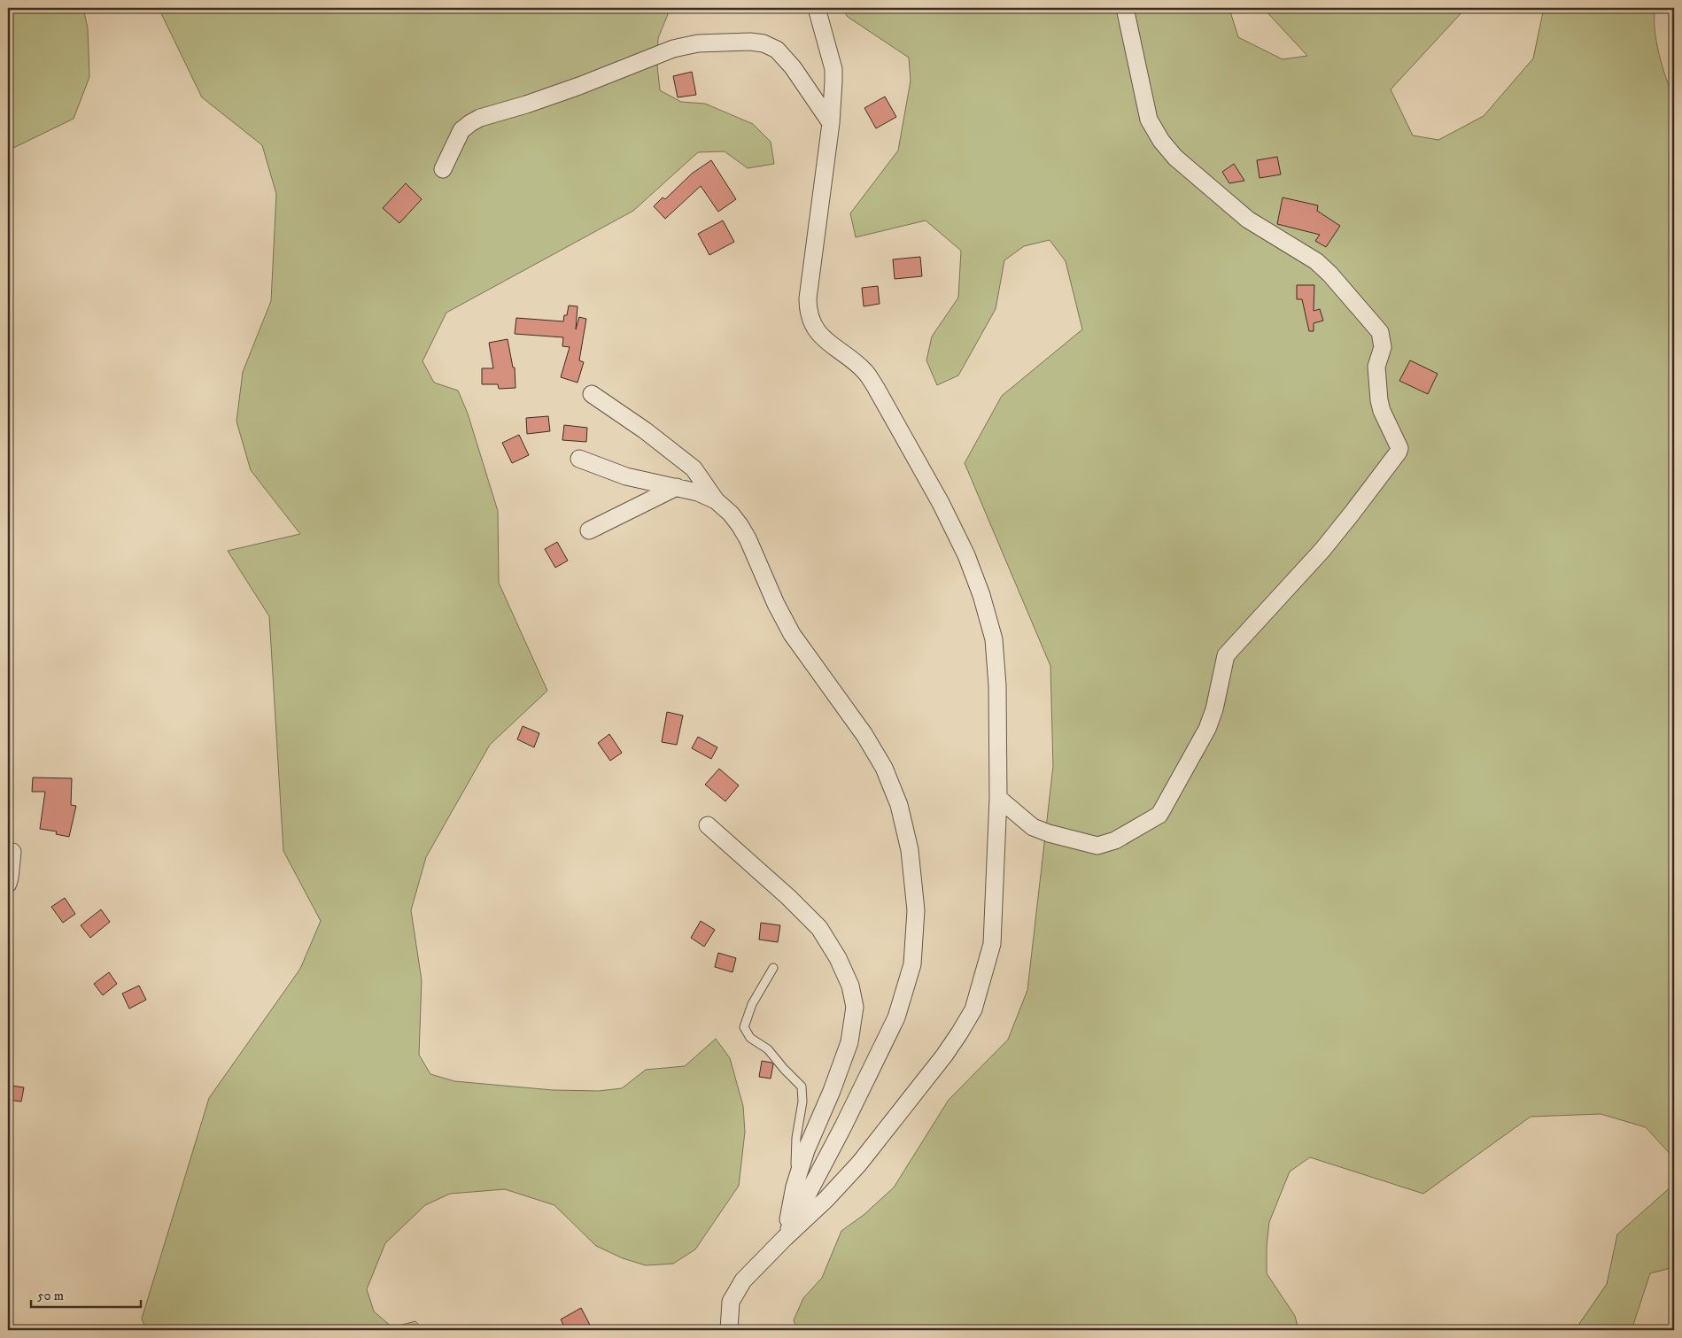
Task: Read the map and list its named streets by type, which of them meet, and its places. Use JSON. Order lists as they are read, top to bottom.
{
  "scale_bar": "50 m"
}
